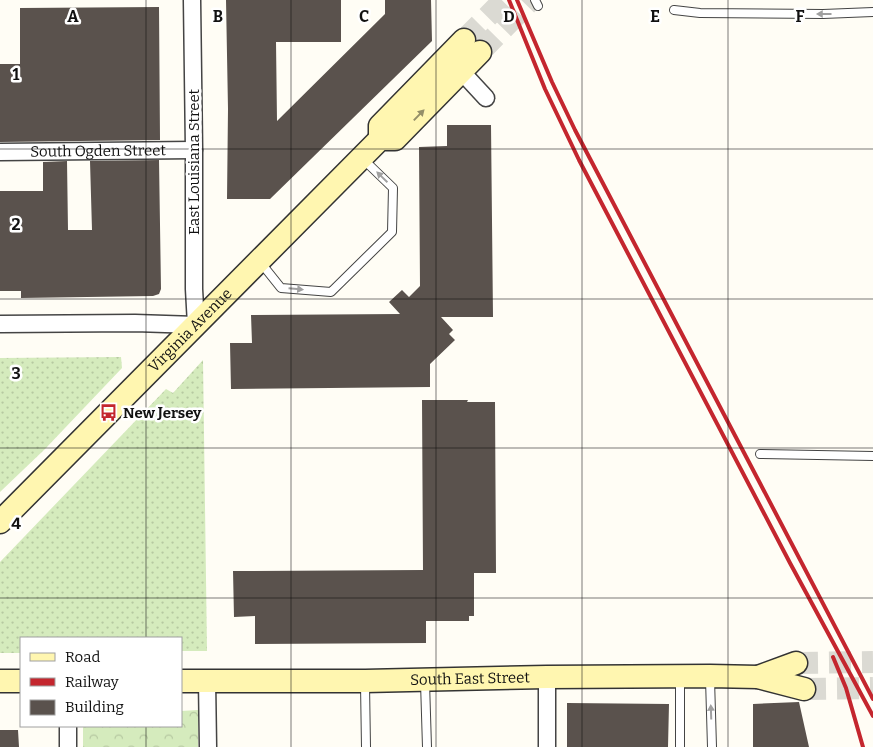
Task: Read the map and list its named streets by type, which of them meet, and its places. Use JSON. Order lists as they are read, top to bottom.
{
  "streets": {
    "street": [
      "South Ogden Street",
      "East Louisiana Street",
      "Virginia Avenue",
      "South East Street"
    ]
  },
  "crossings": [
    ["South Ogden Street", "East Louisiana Street"],
    ["East Louisiana Street", "Virginia Avenue"]
  ],
  "places": {
    "bus stop": ["New Jersey"]
  },
  "legend": ["Road", "Railway", "Building"],
  "grid": {
    "columns": [
      "A",
      "B",
      "C",
      "D",
      "E",
      "F"
    ],
    "rows": [
      "1",
      "2",
      "3",
      "4"
    ]
  }
}
